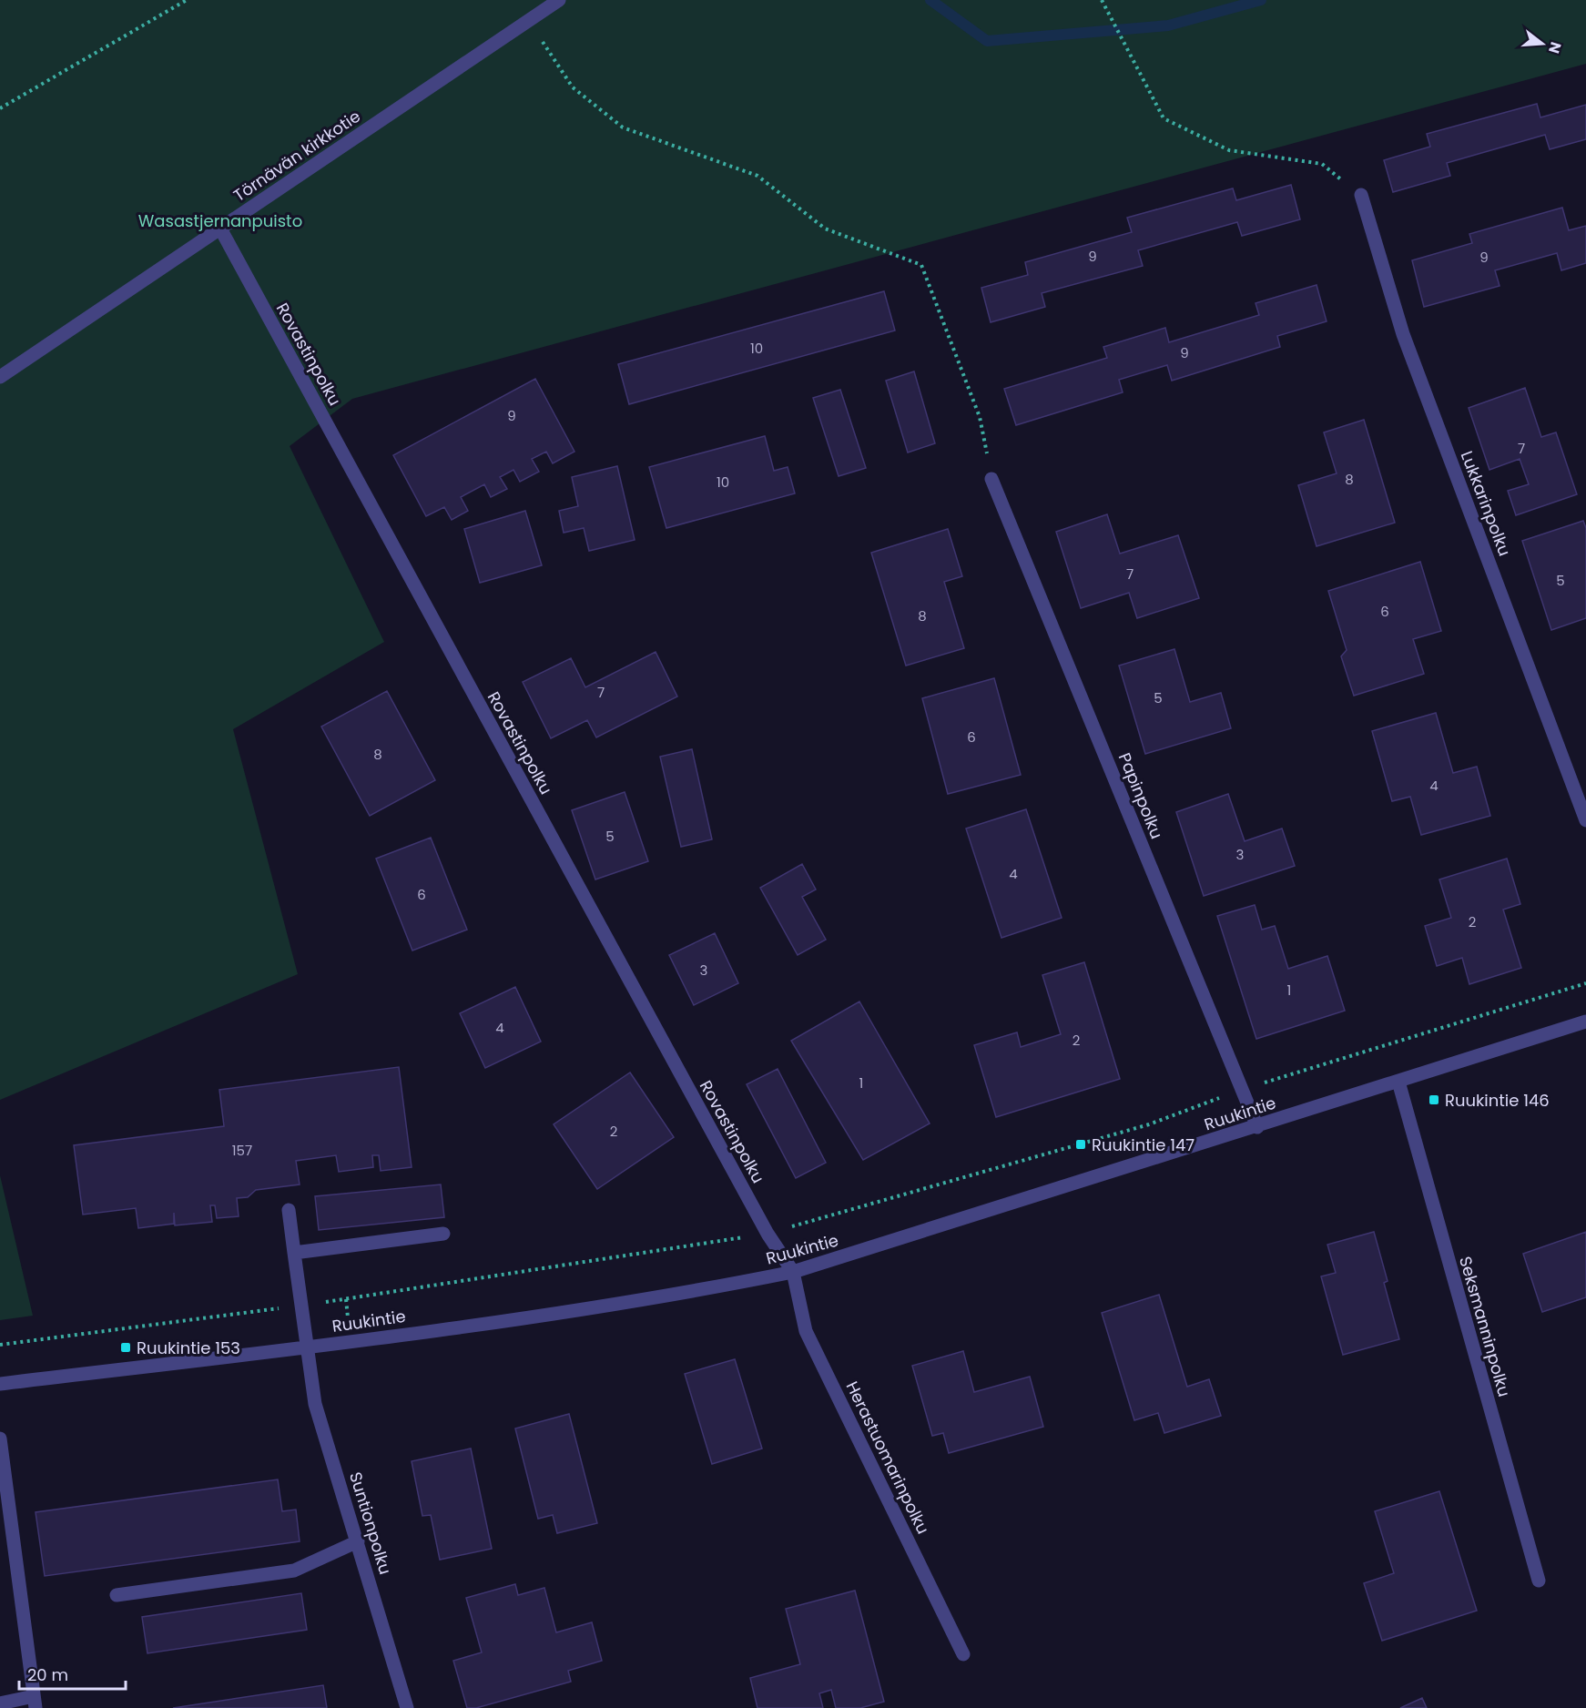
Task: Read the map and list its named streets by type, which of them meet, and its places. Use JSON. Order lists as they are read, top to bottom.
{
  "streets": {
    "street": [
      "Törnävän kirkkotie",
      "Rovastinpolku",
      "Lukkarinpolku",
      "Papinpolku",
      "Ruukintie",
      "Seksmanninpolku",
      "Herastuomarinpolku",
      "Suntionpolku"
    ]
  },
  "crossings": [
    ["Törnävän kirkkotie", "Rovastinpolku"],
    ["Rovastinpolku", "Ruukintie"],
    ["Rovastinpolku", "Herastuomarinpolku"],
    ["Papinpolku", "Ruukintie"],
    ["Ruukintie", "Seksmanninpolku"],
    ["Ruukintie", "Herastuomarinpolku"],
    ["Ruukintie", "Suntionpolku"]
  ],
  "parks": ["Wasastjernanpuisto"],
  "places": {
    "transit": ["Ruukintie 146", "Ruukintie 147", "Ruukintie 153"]
  },
  "house_numbers": [
    "9",
    "9",
    "10",
    "9",
    "9",
    "7",
    "8",
    "10",
    "7",
    "5",
    "6",
    "8",
    "7",
    "5",
    "6",
    "8",
    "4",
    "5",
    "3",
    "4",
    "6",
    "2",
    "3",
    "1",
    "4",
    "2",
    "1",
    "2",
    "157"
  ],
  "scale_bar": "20 m",
  "north": "right"
}
